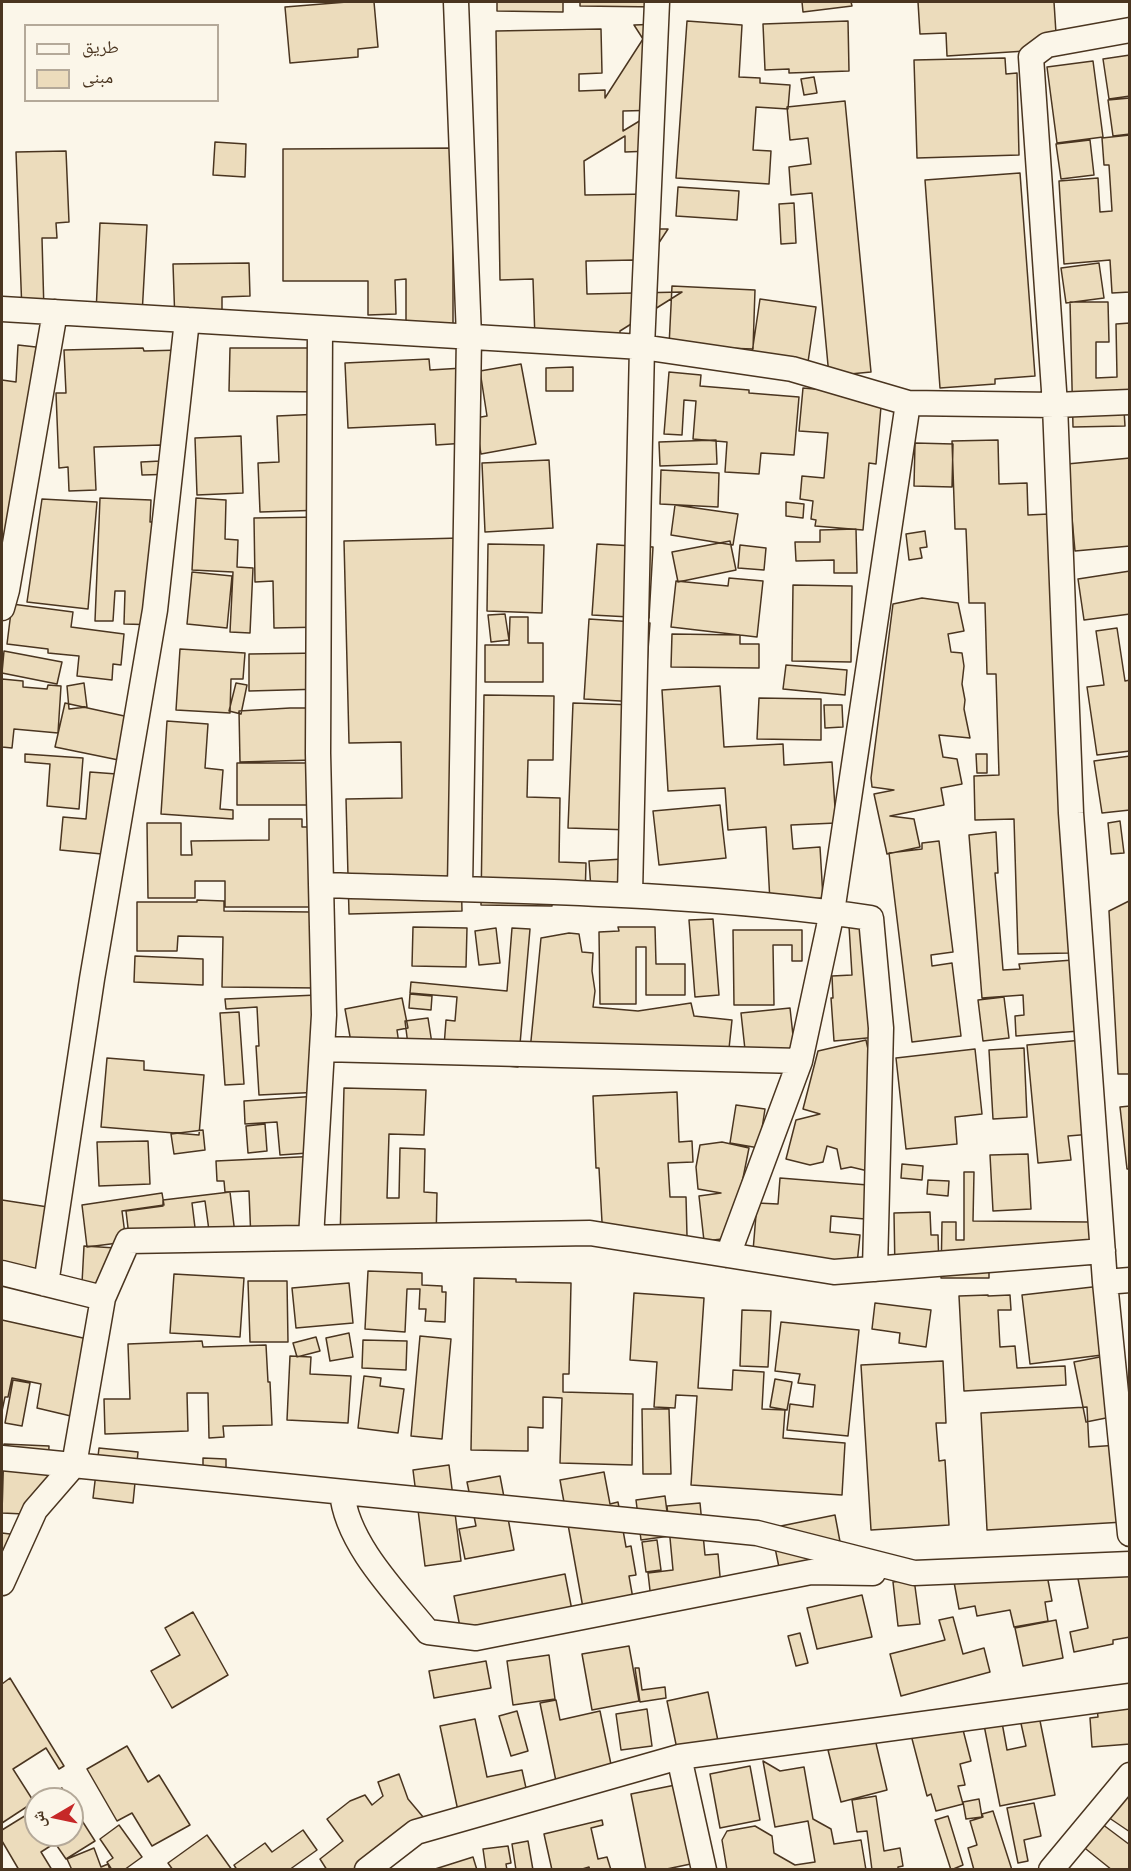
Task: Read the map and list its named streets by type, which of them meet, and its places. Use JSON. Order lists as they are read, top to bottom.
{
  "legend": ["طريق", "مبنى"],
  "north": "left"
}
